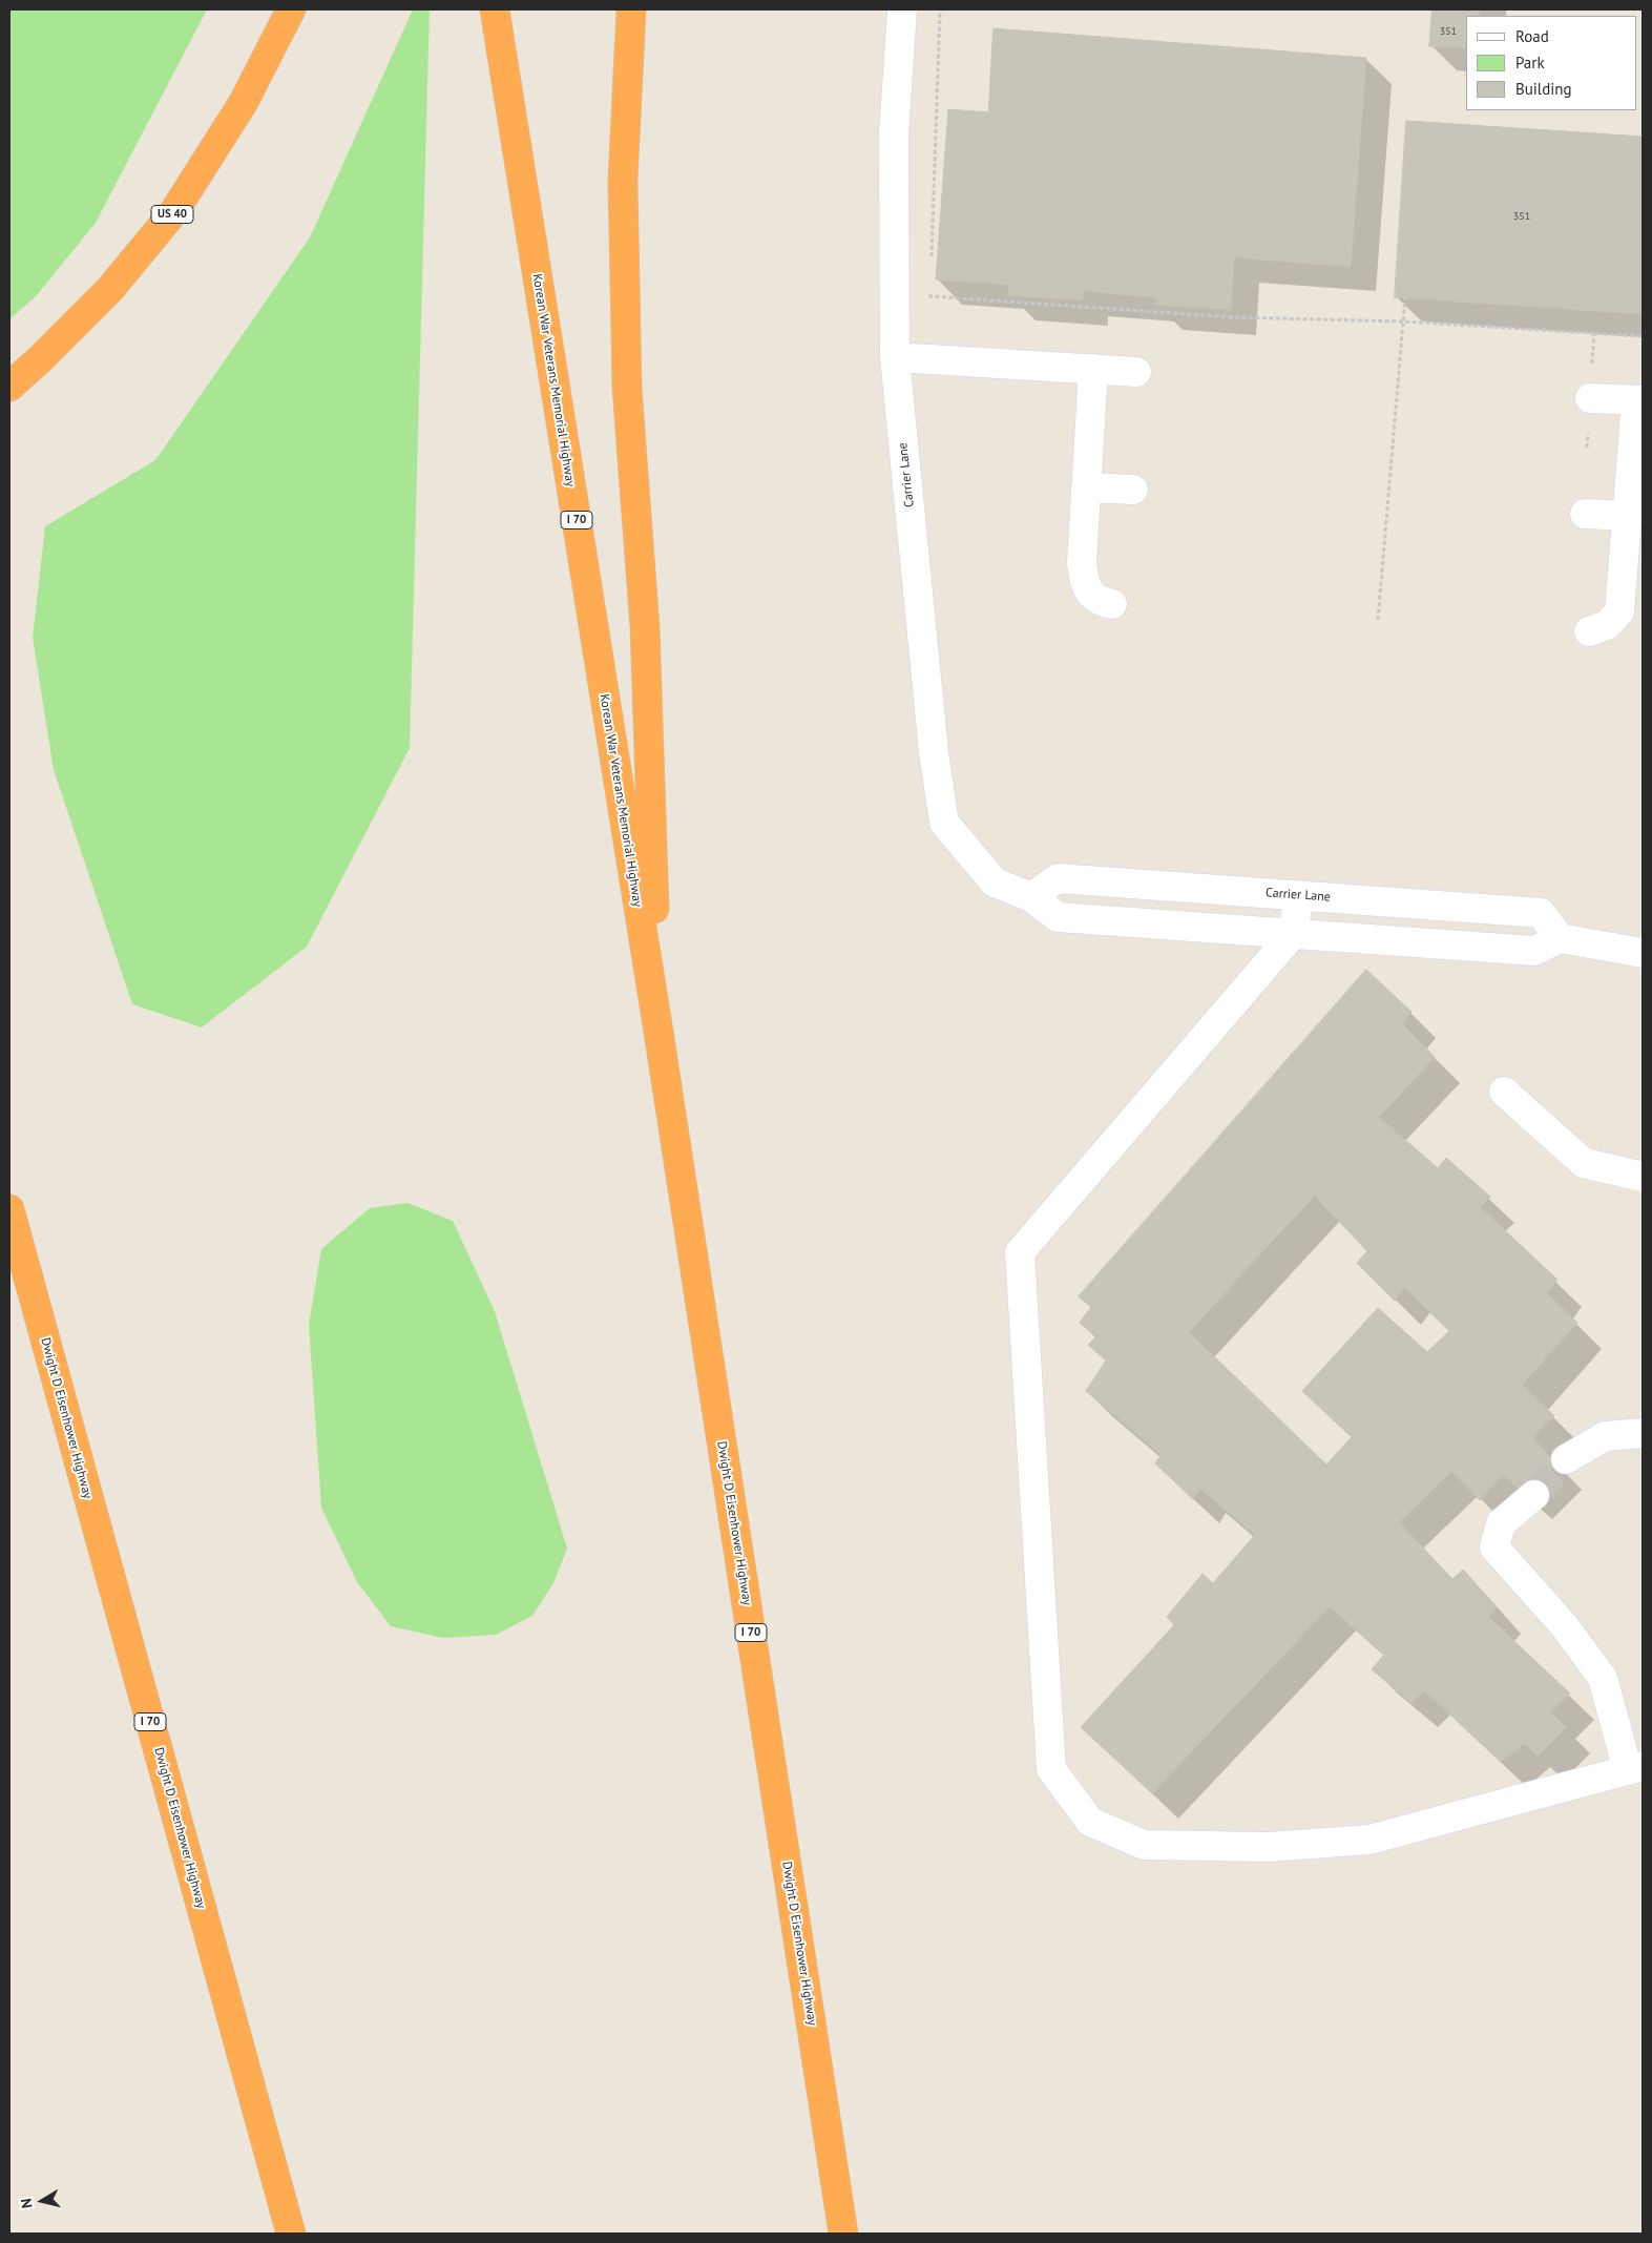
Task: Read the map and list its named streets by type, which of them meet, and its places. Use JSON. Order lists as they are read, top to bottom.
{
  "streets": {
    "highway": [
      "US 40",
      "Korean War Veterans Memorial Highway",
      "I 70",
      "Dwight D Eisenhower Highway"
    ],
    "lane": ["Carrier Lane"]
  },
  "crossings": [
    ["Korean War Veterans Memorial Highway", "Dwight D Eisenhower Highway"]
  ],
  "house_numbers": ["351", "351"],
  "legend": ["Road", "Park", "Building"],
  "north": "left"
}
